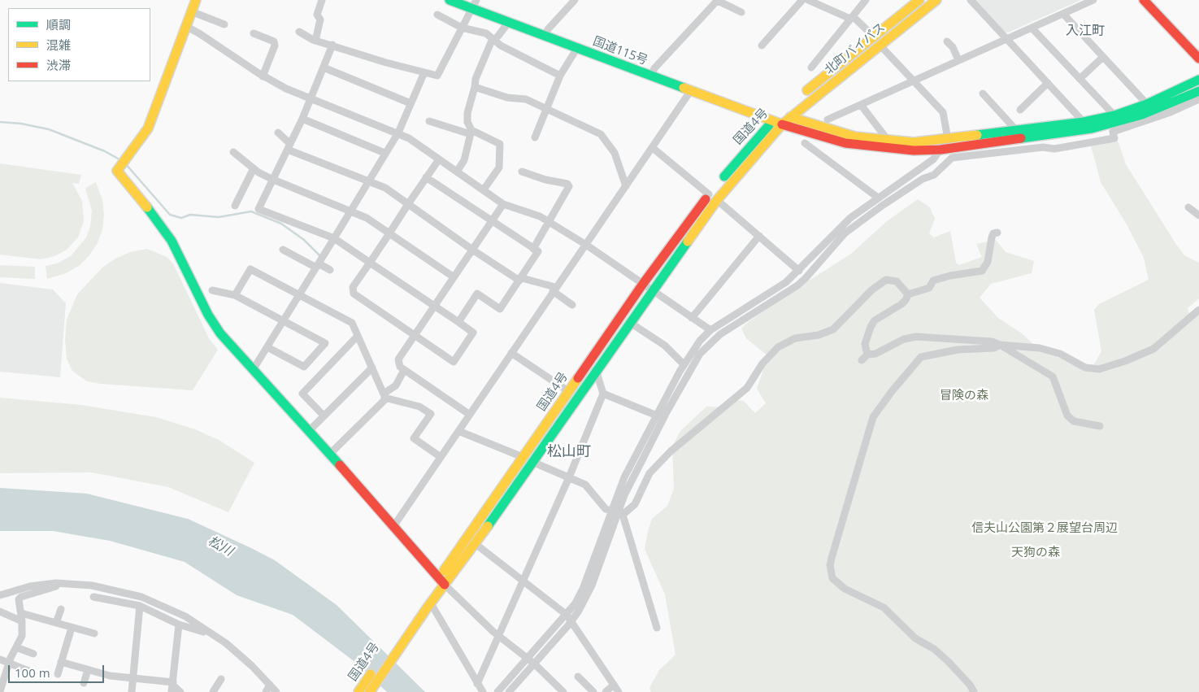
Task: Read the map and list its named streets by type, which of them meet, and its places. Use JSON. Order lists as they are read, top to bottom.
{
  "streets": {
    "main road": ["北町バイパス", "国道115号", "国道4号"]
  },
  "crossings": [
    ["北町バイパス", "国道115号"],
    ["北町バイパス", "国道4号"],
    ["国道115号", "国道4号"]
  ],
  "districts": ["入江町", "松山町"],
  "water": ["松川"],
  "parks": ["冒険の森", "信夫山公園第２展望台周辺", "天狗の森"],
  "legend": ["順調", "混雑", "渋滞"],
  "scale_bar": "100 m"
}
